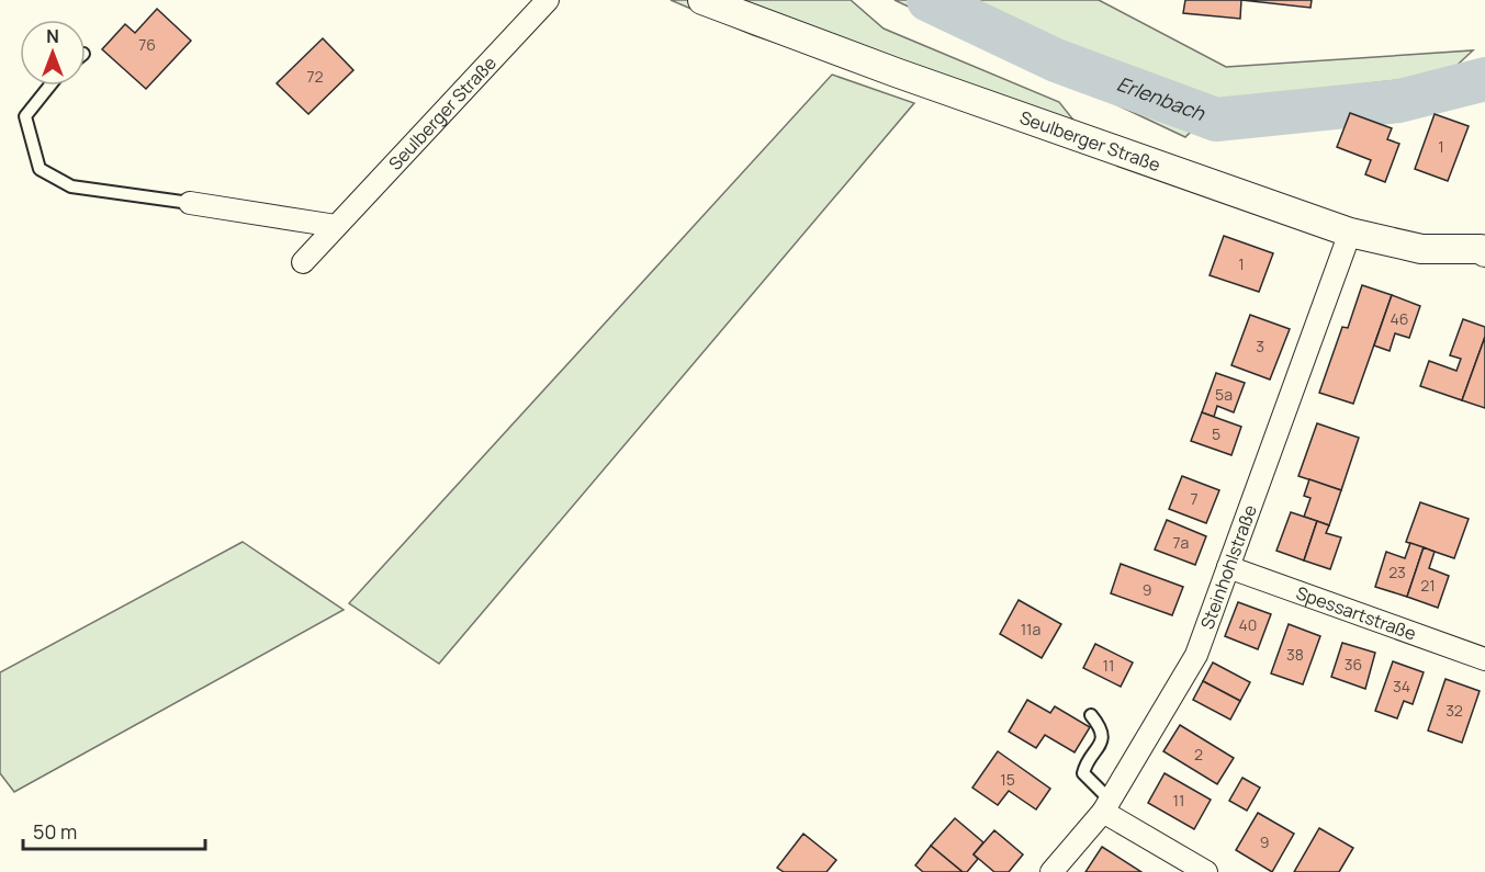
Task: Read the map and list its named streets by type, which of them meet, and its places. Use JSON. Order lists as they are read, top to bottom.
{
  "streets": {
    "street": ["Seulberger Straße", "Steinhohlstraße", "Spessartstraße"]
  },
  "crossings": [
    ["Seulberger Straße", "Steinhohlstraße"],
    ["Steinhohlstraße", "Spessartstraße"]
  ],
  "water": ["Erlenbach"],
  "house_numbers": [
    "76",
    "72",
    "1",
    "1",
    "46",
    "3",
    "5a",
    "5",
    "7",
    "7a",
    "23",
    "21",
    "9",
    "40",
    "11a",
    "38",
    "36",
    "11",
    "34",
    "32",
    "2",
    "15",
    "11",
    "9"
  ],
  "scale_bar": "50 m",
  "north": "top"
}
